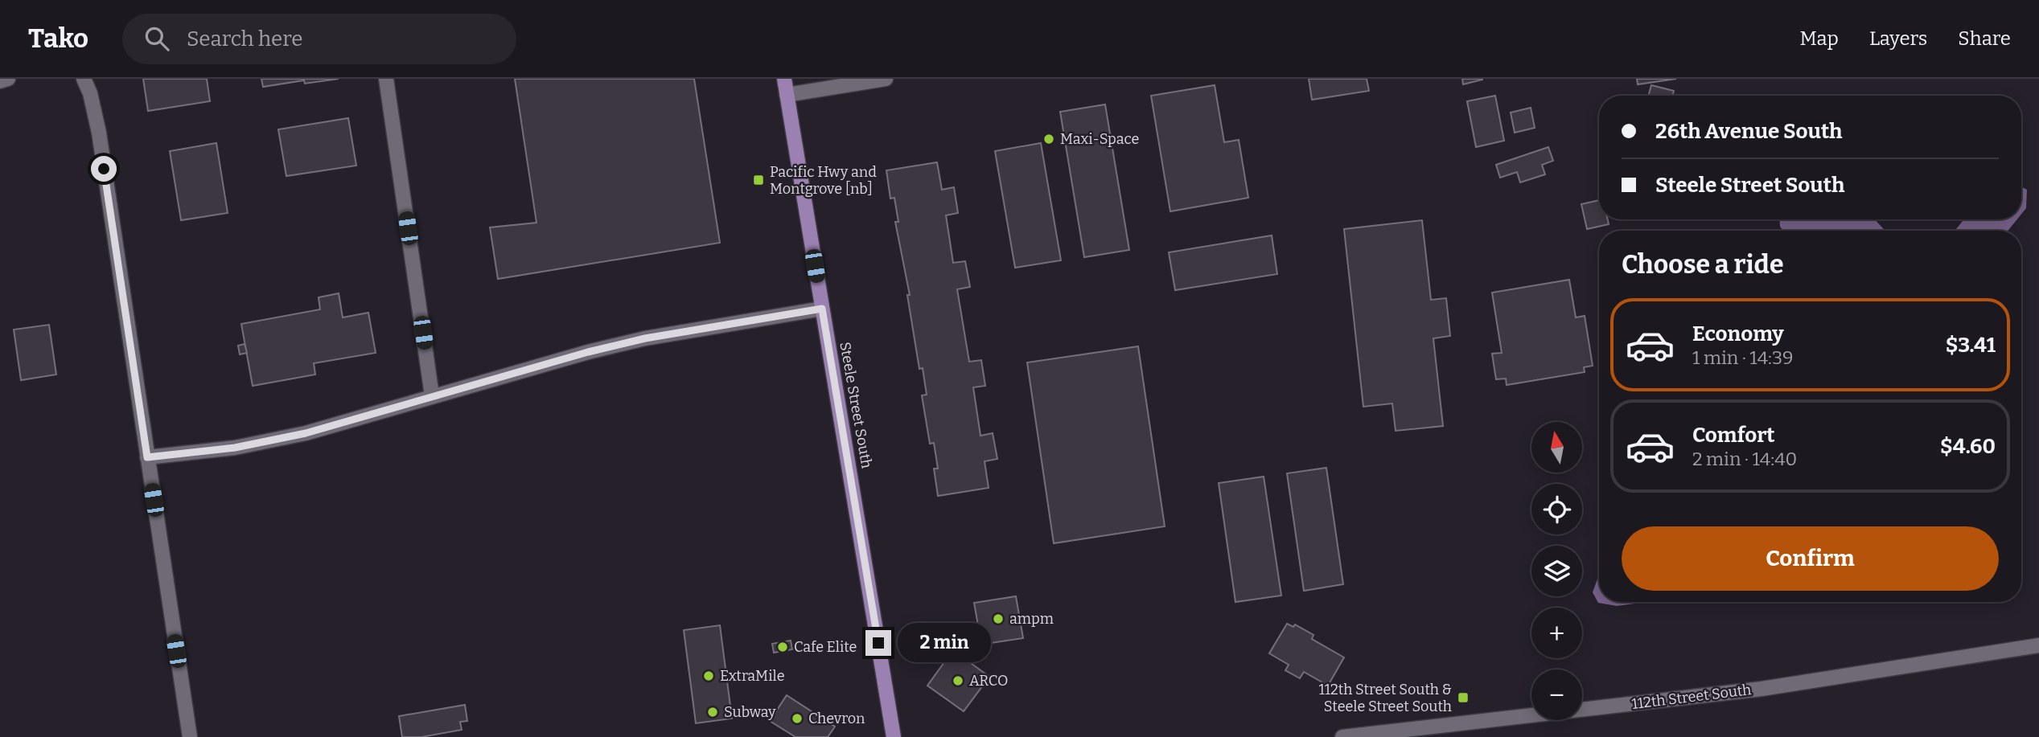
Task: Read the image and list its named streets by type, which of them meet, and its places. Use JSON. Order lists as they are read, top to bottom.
{
  "streets": {
    "main road": ["Steele Street South"],
    "street": ["112th Street South"]
  },
  "places": {
    "other": [
      "Maxi-Space",
      "ampm",
      "Cafe Elite",
      "ExtraMile",
      "ARCO",
      "Subway",
      "Chevron"
    ],
    "transit": ["Pacific Hwy and Montgrove [nb]", "112th Street South & Steele Street South"]
  },
  "north": "top",
  "page": {
    "header": "Tako",
    "search": "Search here",
    "nav": ["Map", "Layers", "Share"],
    "banner": ["26th Avenue South", "Steele Street South"],
    "heading": "Choose a ride",
    "list": [
      {
        "name": "Economy",
        "note": "1 min · 14:39",
        "value": "$3.41"
      },
      {
        "name": "Comfort",
        "note": "2 min · 14:40",
        "value": "$4.60"
      }
    ],
    "map_buttons": ["+", "−"],
    "buttons": "Confirm",
    "bubble": "2 min"
  }
}
